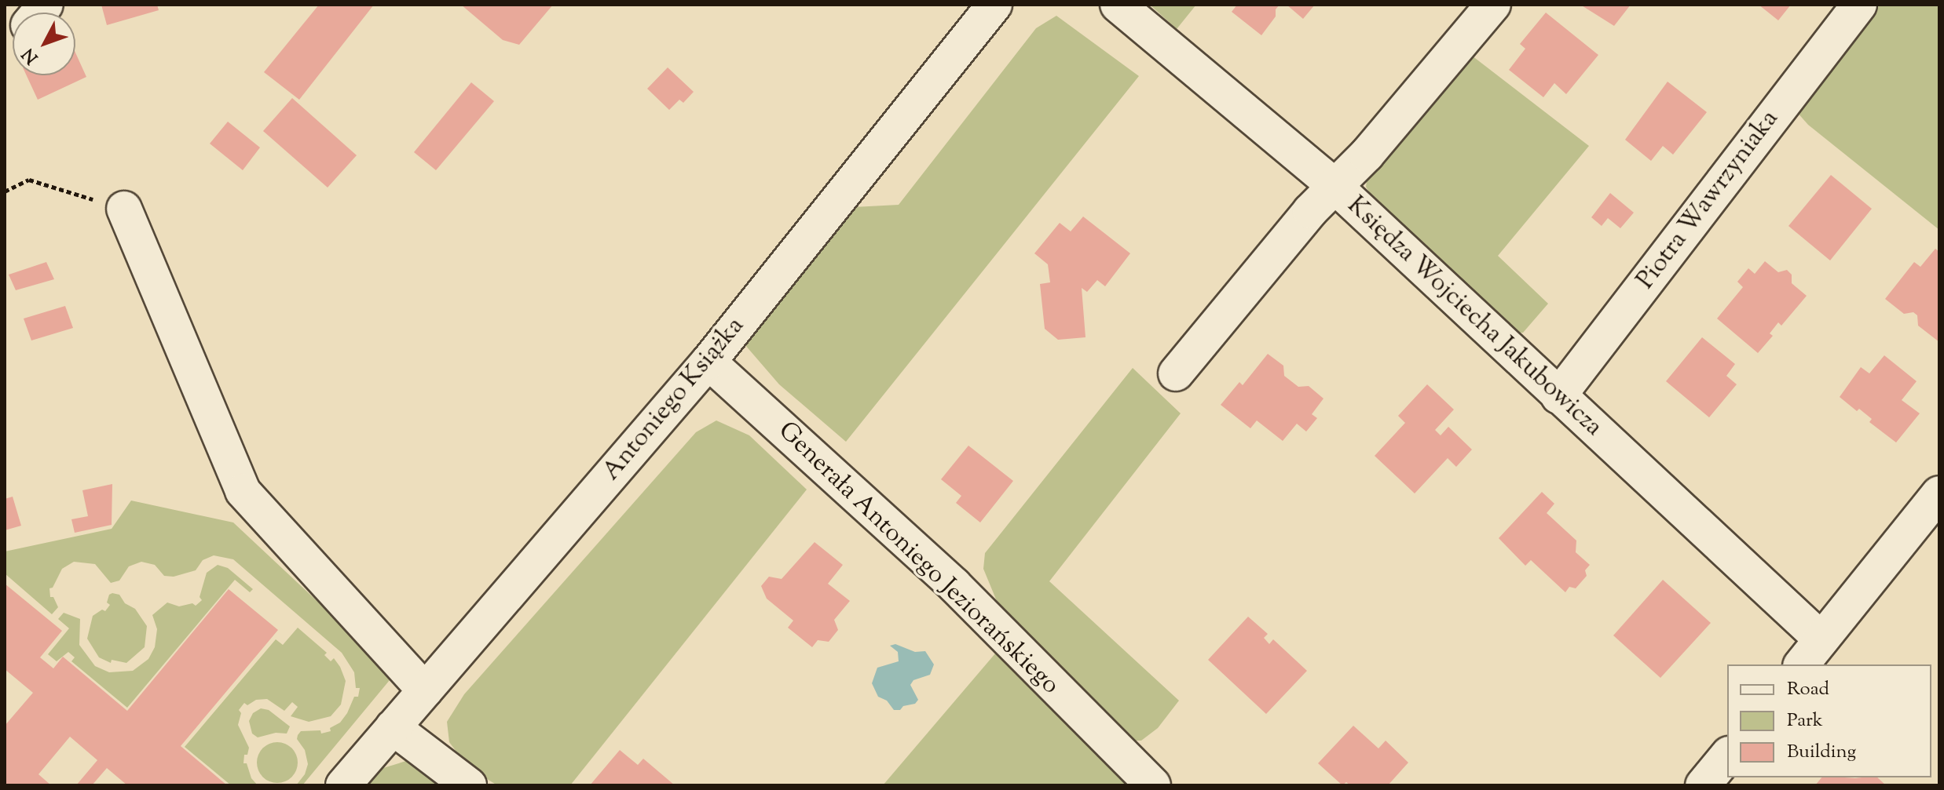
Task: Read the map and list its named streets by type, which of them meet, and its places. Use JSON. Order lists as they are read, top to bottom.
{
  "streets": {
    "street": [
      "Piotra Wawrzyniaka",
      "Księdza Wojciecha Jakubowicza",
      "Antoniego Książka",
      "Generała Antoniego Jeziorańskiego"
    ]
  },
  "crossings": [
    ["Piotra Wawrzyniaka", "Księdza Wojciecha Jakubowicza"],
    ["Antoniego Książka", "Generała Antoniego Jeziorańskiego"]
  ],
  "legend": ["Road", "Park", "Building"],
  "north": "bottom left"
}
